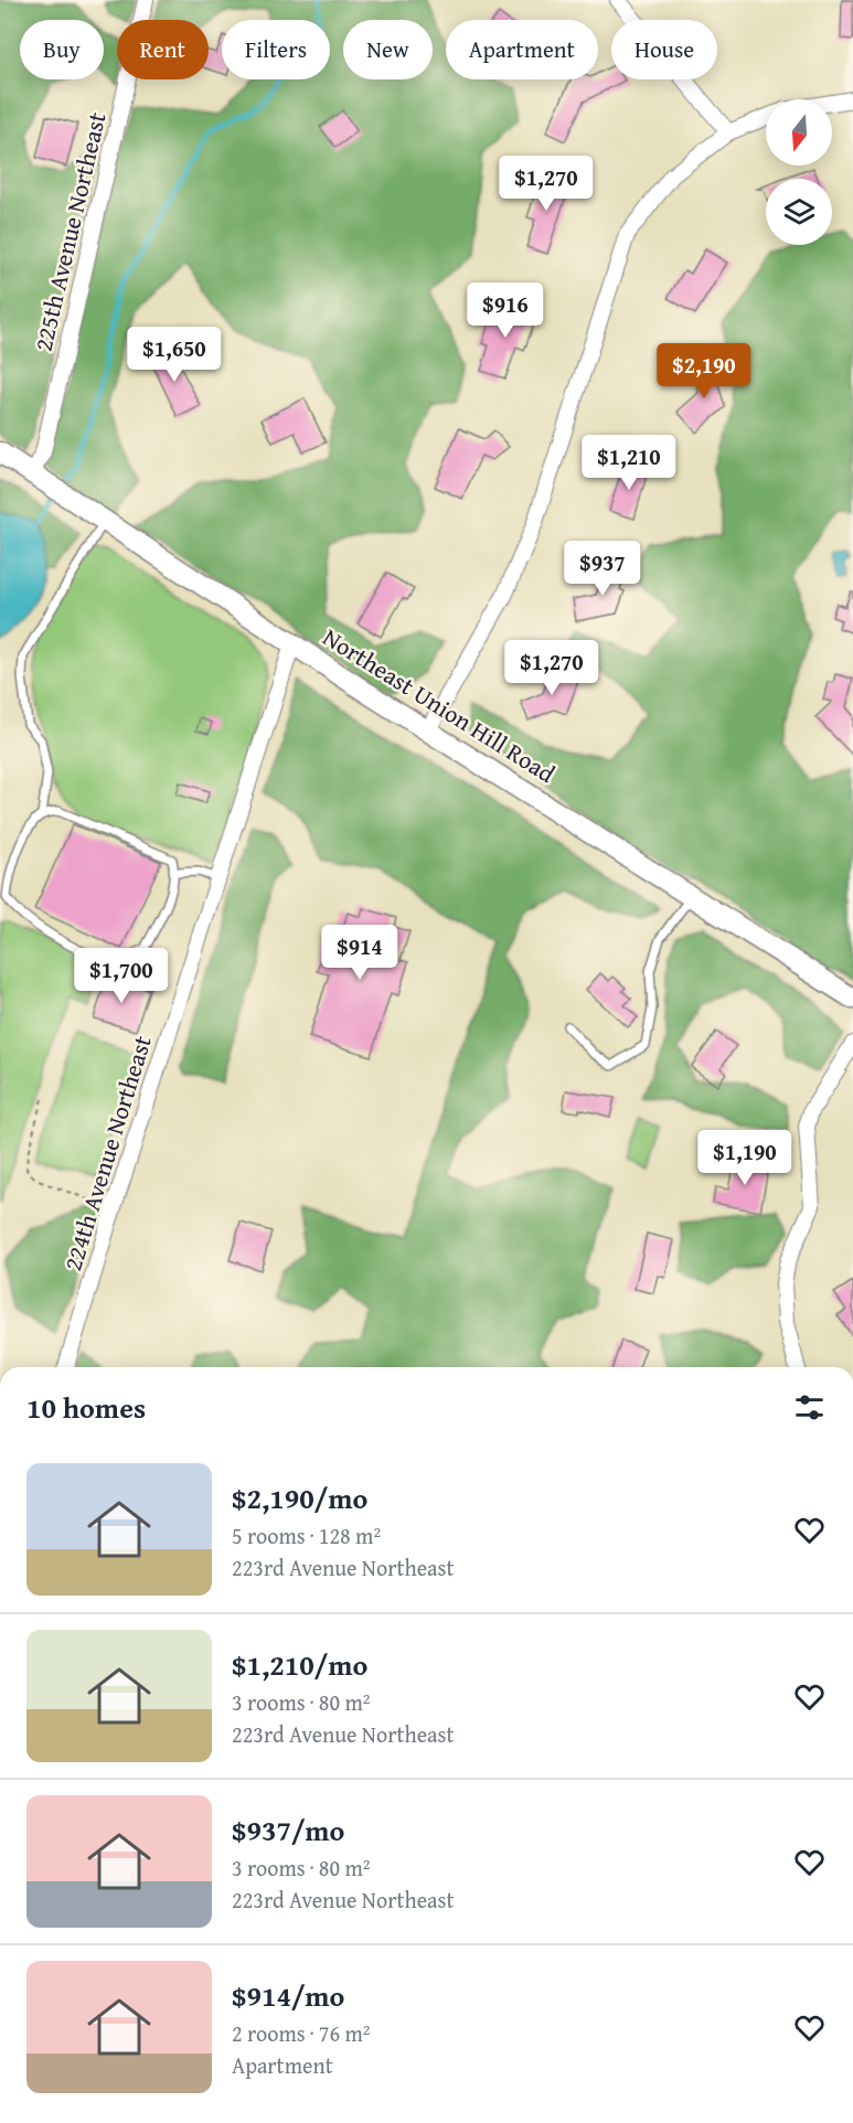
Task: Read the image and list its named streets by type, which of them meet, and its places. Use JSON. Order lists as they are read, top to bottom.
{
  "streets": {
    "street": ["225th Avenue Northeast", "Northeast Union Hill Road", "224th Avenue Northeast"]
  },
  "crossings": [
    ["225th Avenue Northeast", "Northeast Union Hill Road"],
    ["Northeast Union Hill Road", "224th Avenue Northeast"]
  ],
  "north": "bottom",
  "page": {
    "chip": [
      "Buy",
      "Rent",
      "Filters",
      "New",
      "Apartment",
      "House"
    ],
    "price": [
      "$1,270",
      "$916",
      "$1,650",
      "$2,190",
      "$1,210",
      "$937",
      "$1,270",
      "$914",
      "$1,700",
      "$1,190"
    ],
    "heading": "10 homes",
    "list": [
      {
        "name": "$2,190/mo",
        "note": "5 rooms · 128 m² · 223rd Avenue Northeast"
      },
      {
        "name": "$1,210/mo",
        "note": "3 rooms · 80 m² · 223rd Avenue Northeast"
      },
      {
        "name": "$937/mo",
        "note": "3 rooms · 80 m² · 223rd Avenue Northeast"
      },
      {
        "name": "$914/mo",
        "note": "2 rooms · 76 m² · Apartment"
      }
    ]
  }
}
